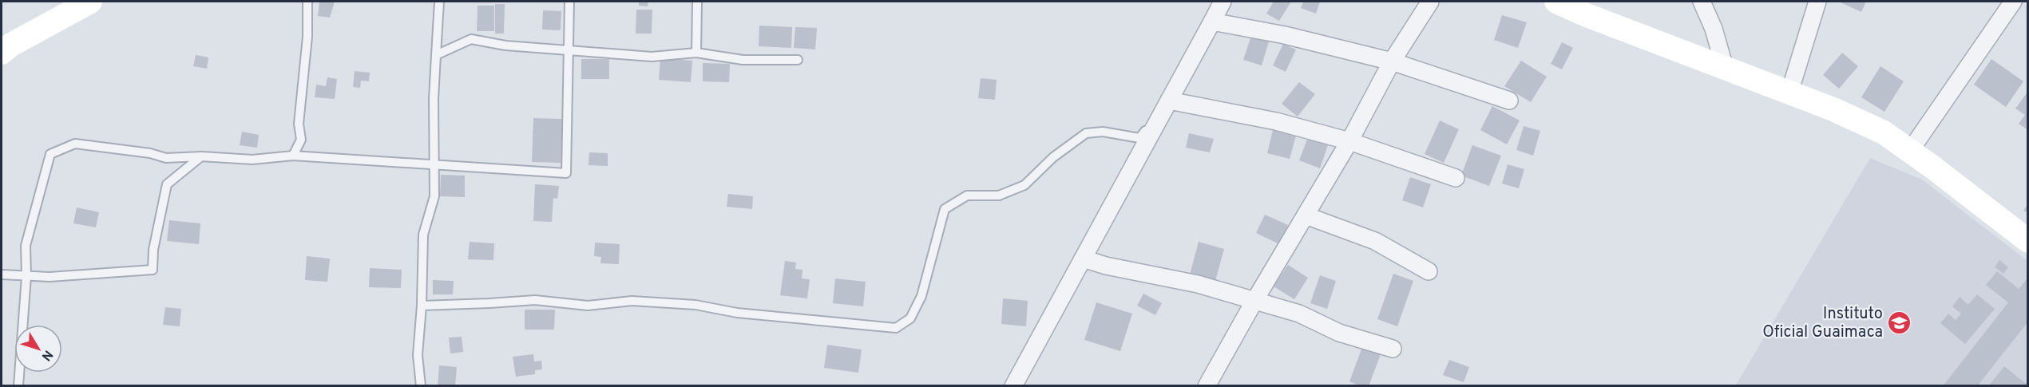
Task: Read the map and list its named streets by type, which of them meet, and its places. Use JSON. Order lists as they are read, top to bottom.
{
  "places": {
    "school or university": ["Instituto Oficial Guaimaca"]
  },
  "north": "bottom right"
}
